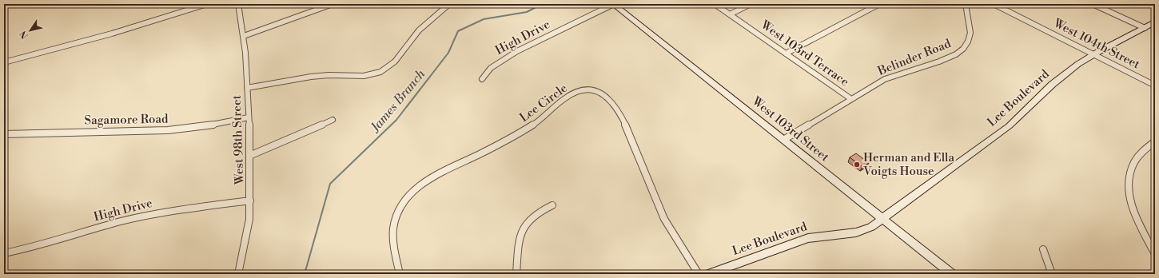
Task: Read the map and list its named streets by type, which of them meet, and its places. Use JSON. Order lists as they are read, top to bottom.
{
  "streets": {
    "street": [
      "High Drive",
      "West 104th Street",
      "West 103rd Terrace",
      "Belinder Road",
      "Lee Boulevard",
      "Lee Circle",
      "Sagamore Road",
      "West 103rd Street",
      "West 98th Street"
    ]
  },
  "crossings": [
    ["High Drive", "West 103rd Street"],
    ["High Drive", "West 98th Street"],
    ["West 104th Street", "Lee Boulevard"],
    ["West 103rd Terrace", "Belinder Road"],
    ["Belinder Road", "West 103rd Street"],
    ["Lee Boulevard", "West 103rd Street"],
    ["Sagamore Road", "West 98th Street"]
  ],
  "water": ["James Branch"],
  "places": ["Herman and Ella Voigts House"],
  "north": "bottom left"
}
